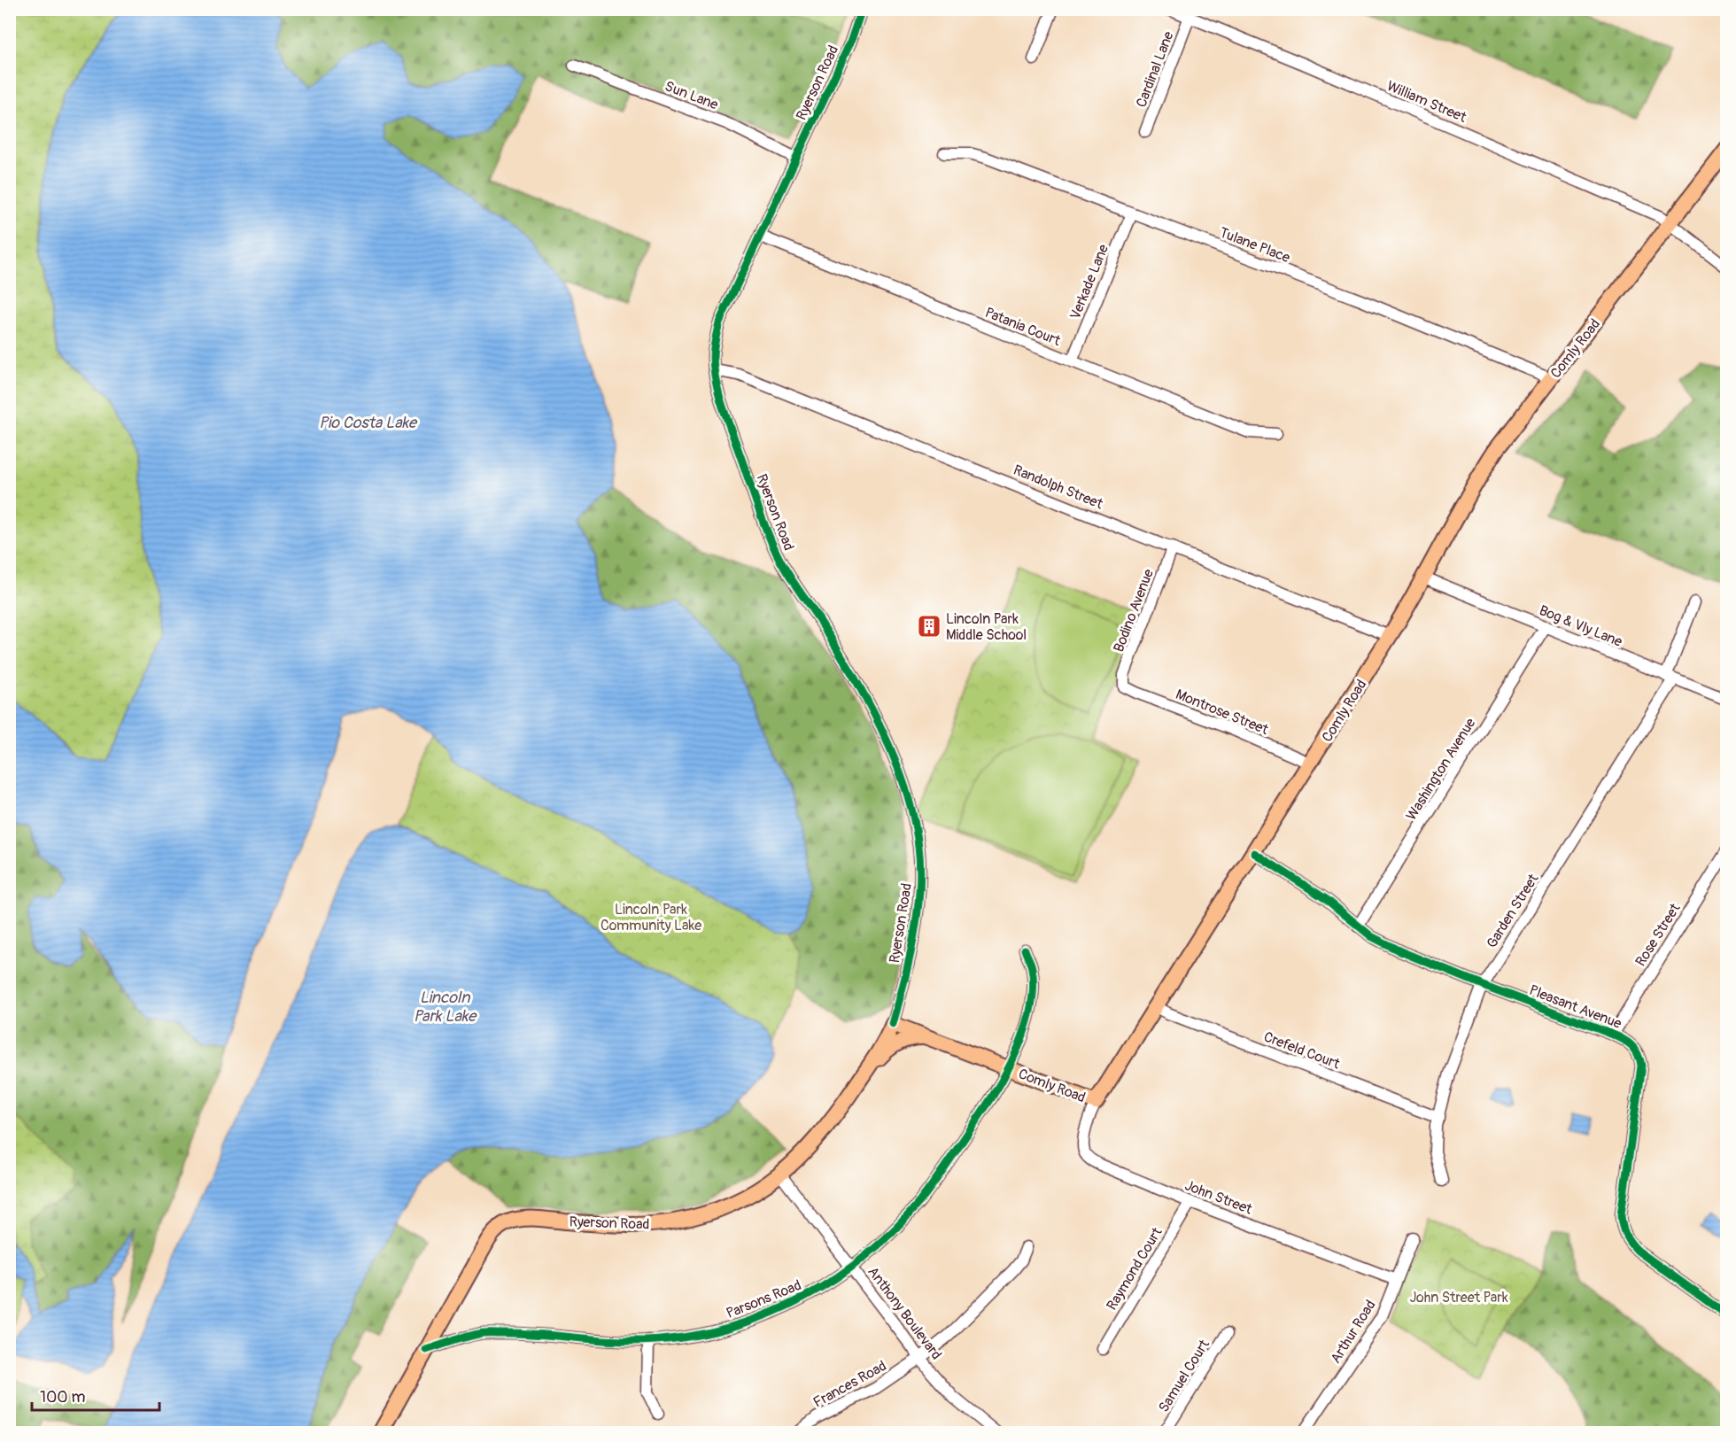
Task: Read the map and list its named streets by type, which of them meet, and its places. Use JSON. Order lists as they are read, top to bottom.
{
  "streets": {
    "main road": ["Ryerson Road", "Comly Road"],
    "street": [
      "Cardinal Lane",
      "Sun Lane",
      "William Street",
      "Tulane Place",
      "Verkade Lane",
      "Patania Court",
      "Randolph Street",
      "Bodino Avenue",
      "Bog & Vly Lane",
      "Montrose Street",
      "Washington Avenue",
      "Garden Street",
      "Rose Street",
      "Pleasant Avenue",
      "Crefeld Court",
      "John Street",
      "Raymond Court",
      "Parsons Road",
      "Anthony Boulevard",
      "Arthur Road",
      "Samuel Court",
      "Frances Road"
    ]
  },
  "crossings": [
    ["Cardinal Lane", "William Street"],
    ["Ryerson Road", "Sun Lane"],
    ["Ryerson Road", "Patania Court"],
    ["Ryerson Road", "Comly Road"],
    ["Ryerson Road", "Randolph Street"],
    ["Ryerson Road", "Parsons Road"],
    ["Ryerson Road", "Anthony Boulevard"],
    ["William Street", "Comly Road"],
    ["Tulane Place", "Verkade Lane"],
    ["Tulane Place", "Comly Road"],
    ["Verkade Lane", "Patania Court"],
    ["Comly Road", "Randolph Street"],
    ["Comly Road", "Bog & Vly Lane"],
    ["Comly Road", "Montrose Street"],
    ["Comly Road", "Pleasant Avenue"],
    ["Comly Road", "Crefeld Court"],
    ["Comly Road", "John Street"],
    ["Comly Road", "Parsons Road"],
    ["Randolph Street", "Bodino Avenue"],
    ["Bodino Avenue", "Montrose Street"],
    ["Bog & Vly Lane", "Washington Avenue"],
    ["Bog & Vly Lane", "Garden Street"],
    ["Washington Avenue", "Pleasant Avenue"],
    ["Garden Street", "Pleasant Avenue"],
    ["Garden Street", "Crefeld Court"],
    ["Rose Street", "Pleasant Avenue"],
    ["John Street", "Raymond Court"],
    ["John Street", "Arthur Road"],
    ["Parsons Road", "Anthony Boulevard"],
    ["Anthony Boulevard", "Frances Road"]
  ],
  "water": ["Pio Costa Lake", "Lincoln Park Lake"],
  "parks": ["Lincoln Park Community Lake", "John Street Park"],
  "places": {
    "building": ["Lincoln Park Middle School"]
  },
  "scale_bar": "100 m"
}
